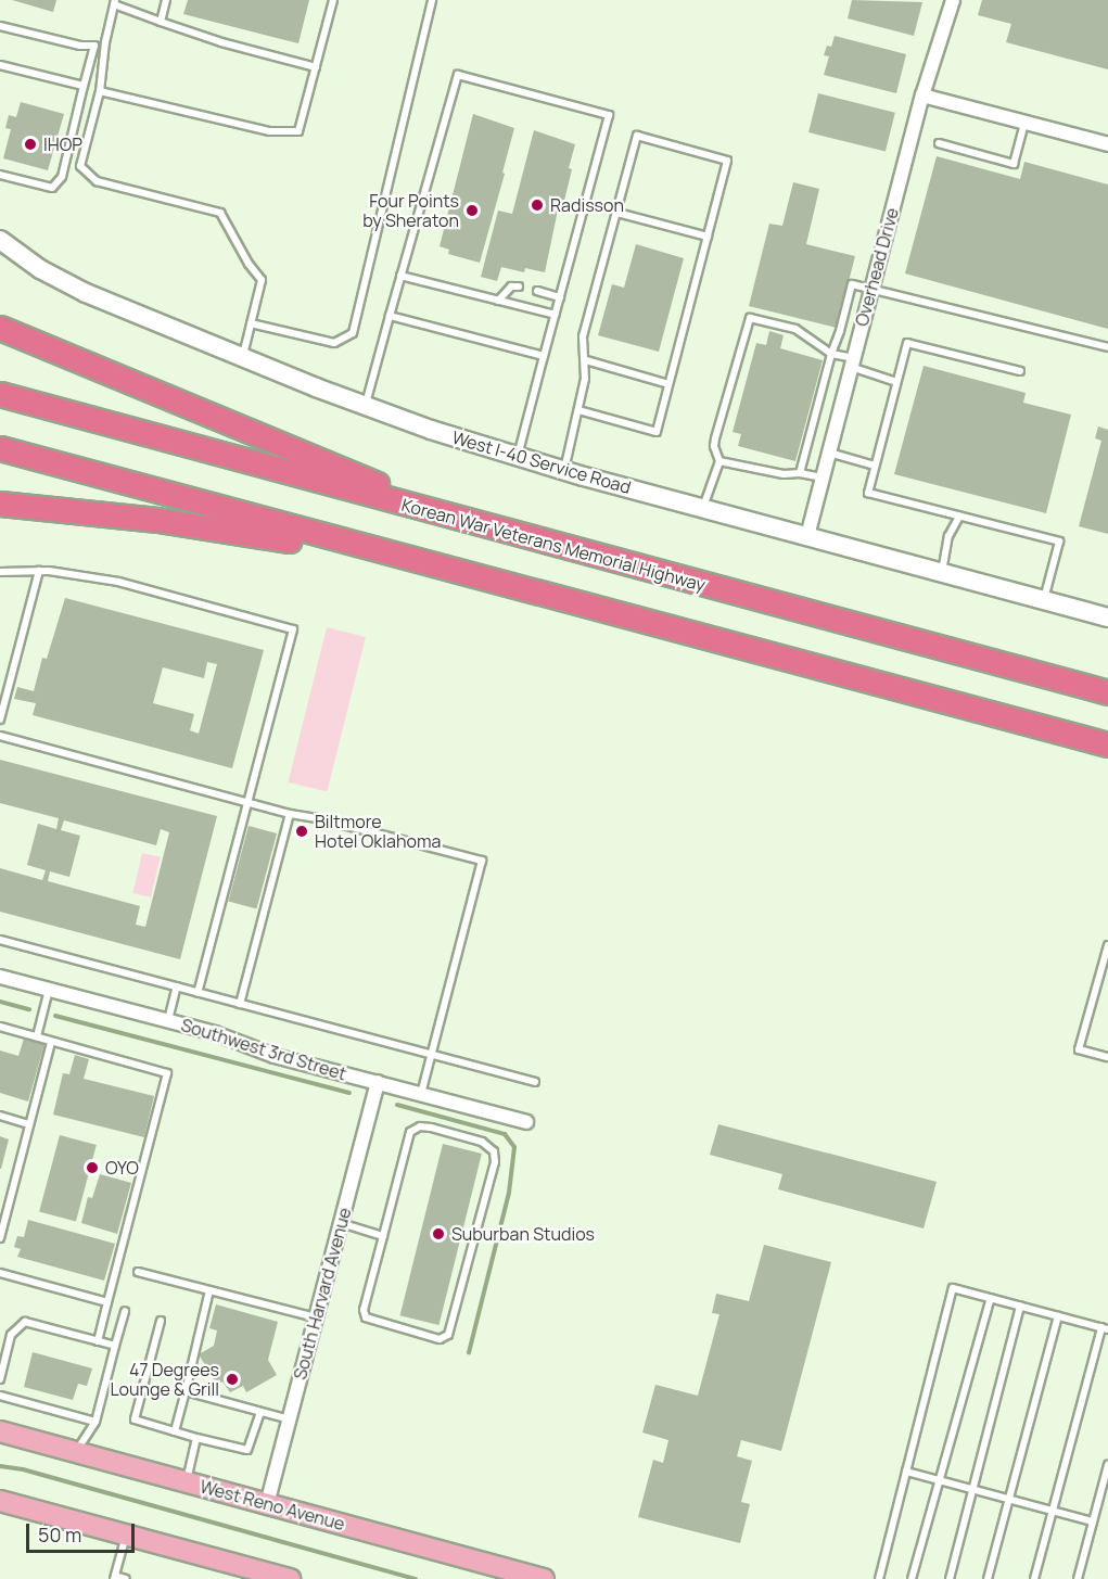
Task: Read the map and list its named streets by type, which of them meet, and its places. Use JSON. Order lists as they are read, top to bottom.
{
  "streets": {
    "highway": ["Korean War Veterans Memorial Highway"],
    "main road": ["West Reno Avenue"],
    "street": [
      "Overhead Drive",
      "West I-40 Service Road",
      "Southwest 3rd Street",
      "South Harvard Avenue"
    ]
  },
  "crossings": [
    ["Overhead Drive", "West I-40 Service Road"],
    ["Southwest 3rd Street", "South Harvard Avenue"],
    ["South Harvard Avenue", "West Reno Avenue"]
  ],
  "places": [
    "IHOP",
    "Radisson",
    "Four Points by Sheraton",
    "Biltmore Hotel Oklahoma",
    "OYO",
    "Suburban Studios",
    "47 Degrees Lounge & Grill"
  ],
  "scale_bar": "50 m"
}
